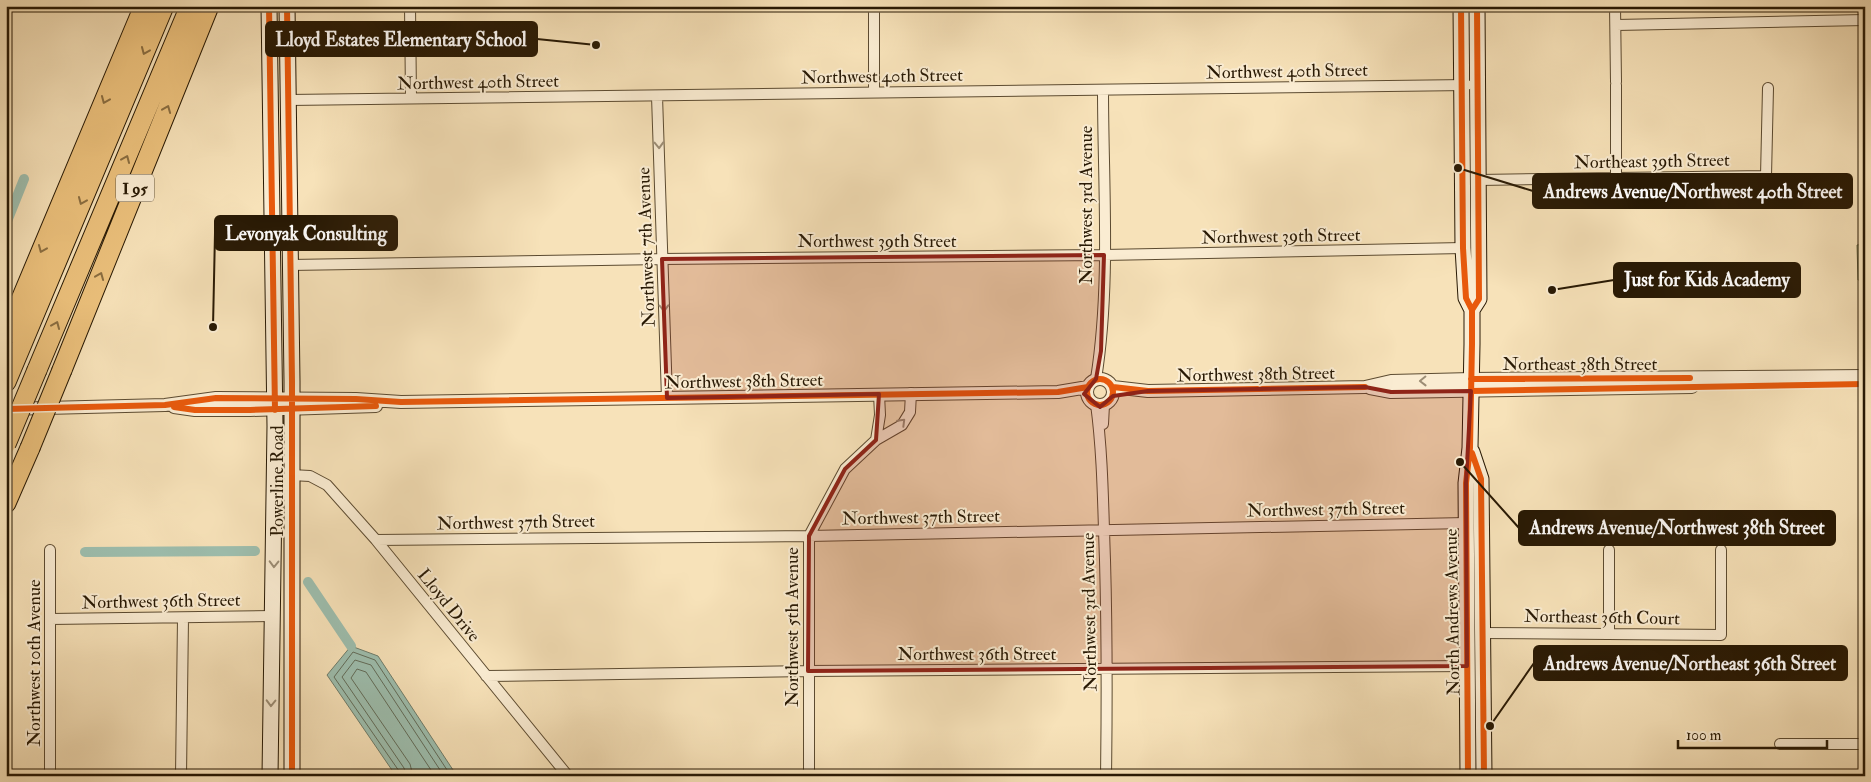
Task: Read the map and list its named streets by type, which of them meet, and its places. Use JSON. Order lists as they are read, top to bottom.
{
  "streets": {
    "highway": ["I 95"],
    "main road": ["Powerline Road", "North Andrews Avenue"],
    "street": [
      "Northwest 40th Street",
      "Northeast 39th Street",
      "Northwest 3rd Avenue",
      "Northwest 39th Street",
      "Northwest 7th Avenue",
      "Northeast 38th Street",
      "Northwest 38th Street",
      "Northwest 37th Street",
      "Northwest 36th Street",
      "Lloyd Drive",
      "Northeast 36th Court",
      "Northwest 5th Avenue",
      "Northwest 10th Avenue"
    ]
  },
  "crossings": [
    ["Northwest 40th Street", "Northwest 3rd Avenue"],
    ["Northwest 40th Street", "Northwest 7th Avenue"],
    ["Northwest 40th Street", "Powerline Road"],
    ["Northwest 40th Street", "North Andrews Avenue"],
    ["Northeast 39th Street", "North Andrews Avenue"],
    ["Northwest 3rd Avenue", "Northwest 39th Street"],
    ["Northwest 3rd Avenue", "Northwest 38th Street"],
    ["Northwest 3rd Avenue", "Northwest 37th Street"],
    ["Northwest 3rd Avenue", "Northwest 36th Street"],
    ["Northwest 39th Street", "Northwest 7th Avenue"],
    ["Northwest 39th Street", "Powerline Road"],
    ["Northwest 39th Street", "North Andrews Avenue"],
    ["Northwest 7th Avenue", "Northwest 38th Street"],
    ["Northeast 38th Street", "Northwest 38th Street"],
    ["Northeast 38th Street", "North Andrews Avenue"],
    ["Northwest 38th Street", "Powerline Road"],
    ["Northwest 38th Street", "North Andrews Avenue"],
    ["Northwest 38th Street", "Northwest 5th Avenue"],
    ["Powerline Road", "Northwest 36th Street"],
    ["Powerline Road", "Lloyd Drive"],
    ["Northwest 37th Street", "Lloyd Drive"],
    ["Northwest 37th Street", "North Andrews Avenue"],
    ["Northwest 37th Street", "Northwest 5th Avenue"],
    ["Northwest 36th Street", "Lloyd Drive"],
    ["Northwest 36th Street", "North Andrews Avenue"],
    ["Northwest 36th Street", "Northwest 5th Avenue"],
    ["Northwest 36th Street", "Northwest 10th Avenue"],
    ["North Andrews Avenue", "Northeast 36th Court"]
  ],
  "one_way": ["Northwest 7th Avenue"],
  "places": [
    "Lloyd Estates Elementary School",
    "Andrews Avenue/Northwest 40th Street",
    "Just for Kids Academy",
    "Levonyak Consulting",
    "Andrews Avenue/Northwest 38th Street",
    "Andrews Avenue/Northeast 36th Street"
  ],
  "scale_bar": "100 m"
}
